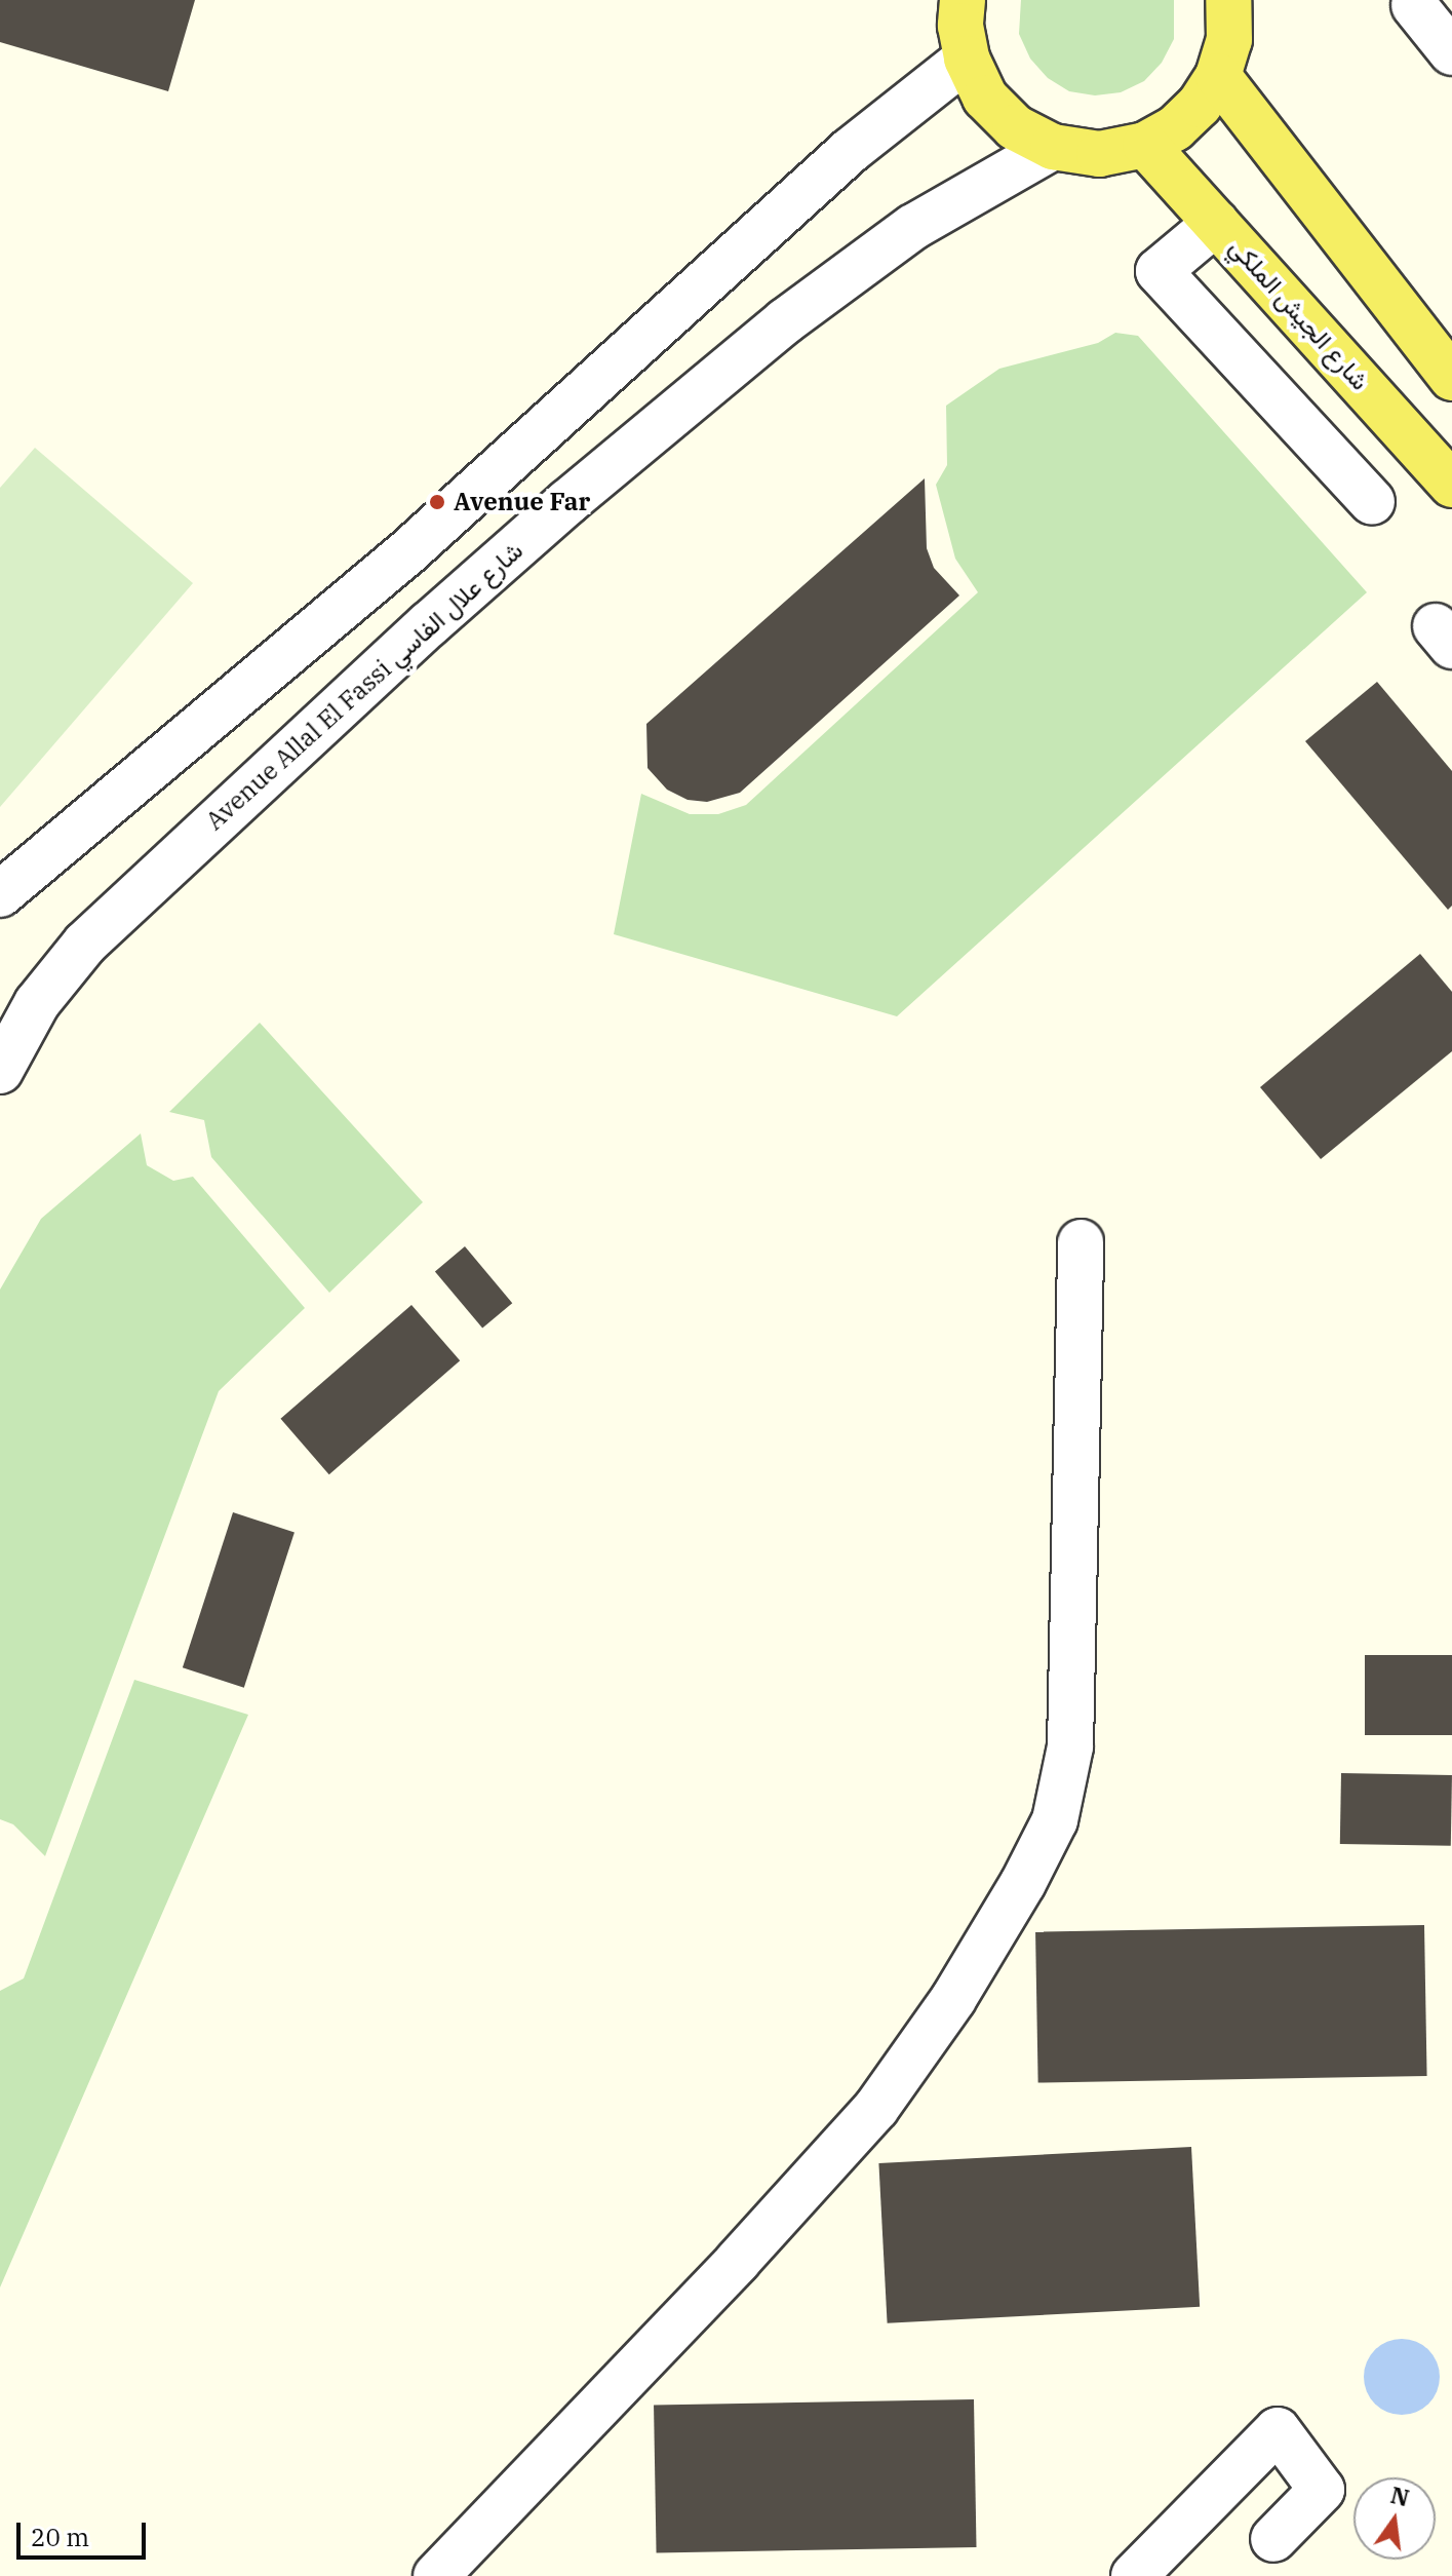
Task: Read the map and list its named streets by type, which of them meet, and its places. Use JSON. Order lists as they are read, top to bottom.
{
  "streets": {
    "main road": ["شارع الجيش الملكي"],
    "street": ["Avenue Allal El Fassi شارع علال الفاسي"]
  },
  "places": ["Avenue Far"],
  "scale_bar": "20 m",
  "north": "top"
}
